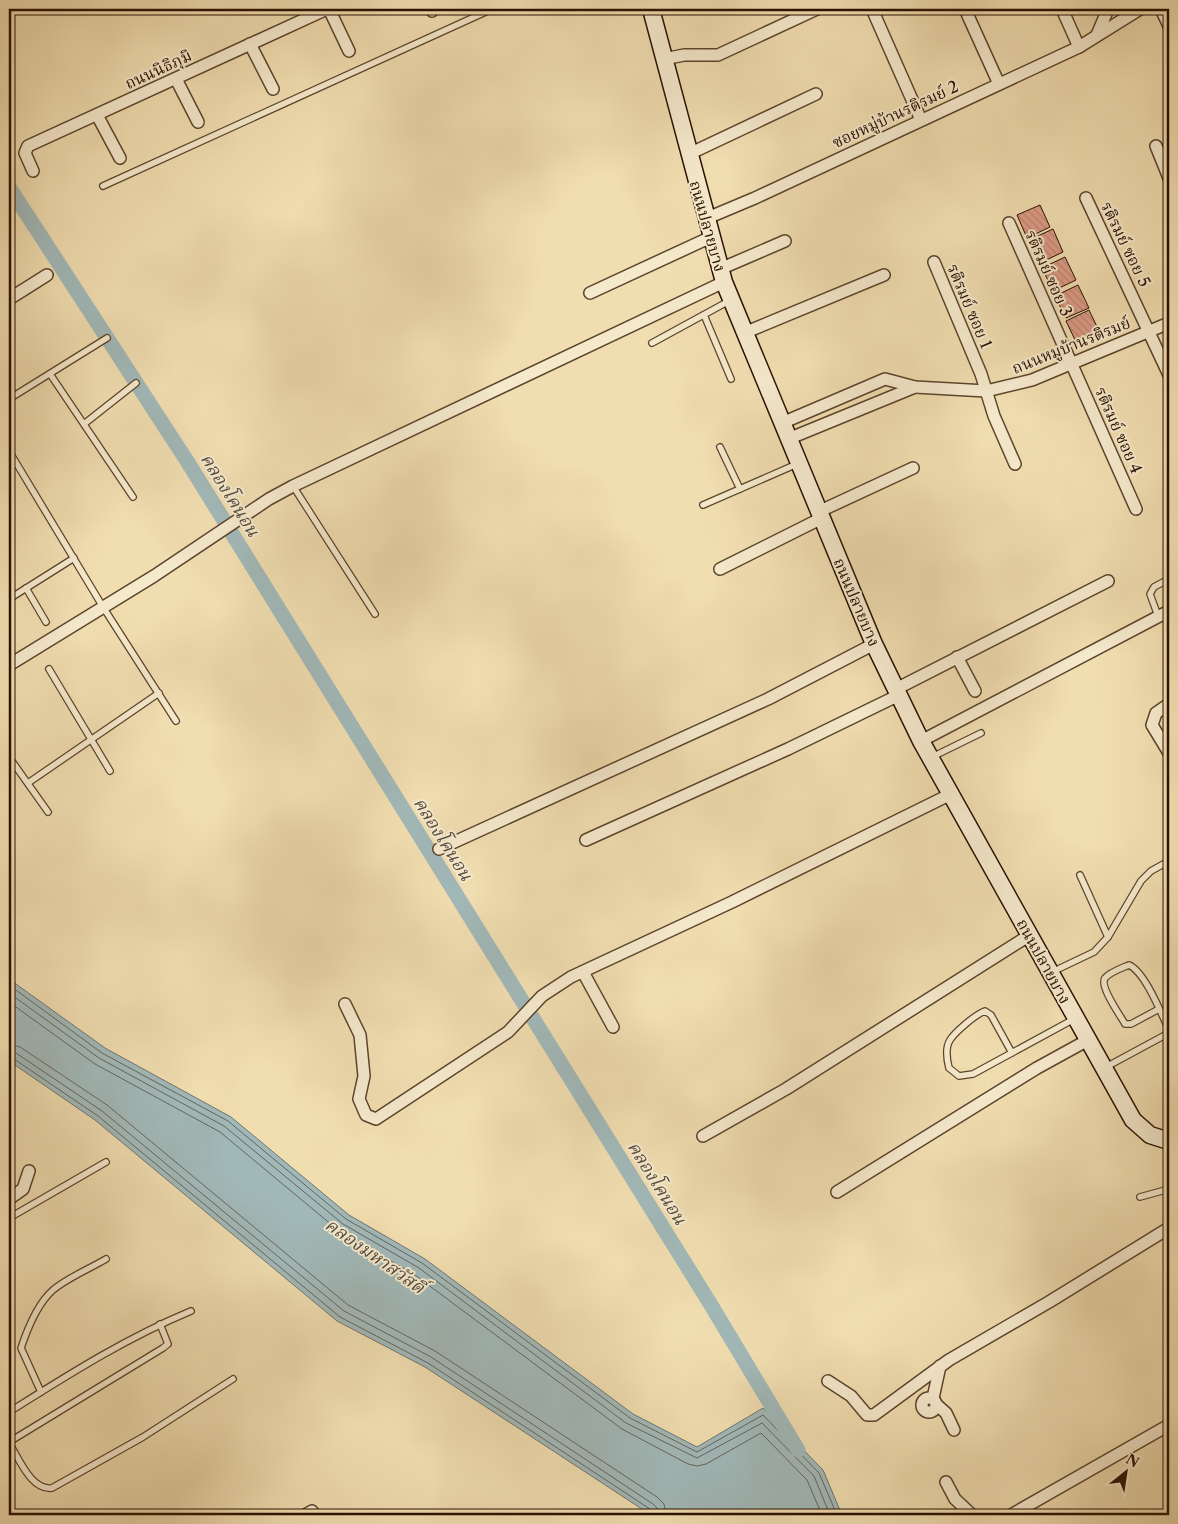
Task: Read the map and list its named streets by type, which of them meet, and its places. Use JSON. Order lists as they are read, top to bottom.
{
  "streets": {
    "street": [
      "ถนนนิธิภุมิ",
      "ซอยหมู่บ้านรติรมย์ 2",
      "ถนนปลายบาง",
      "รติรมย์ ซอย 5",
      "รติรมย์ ซอย 3",
      "รติรมย์ ซอย 1",
      "ถนนหมูบ้านรติรมย์",
      "รติรมย์ ซอย 4"
    ]
  },
  "crossings": [
    ["ซอยหมู่บ้านรติรมย์ 2", "ถนนปลายบาง"],
    ["ถนนปลายบาง", "ถนนหมูบ้านรติรมย์"],
    ["รติรมย์ ซอย 5", "ถนนหมูบ้านรติรมย์"],
    ["รติรมย์ ซอย 3", "ถนนหมูบ้านรติรมย์"],
    ["รติรมย์ ซอย 3", "รติรมย์ ซอย 4"],
    ["รติรมย์ ซอย 1", "ถนนหมูบ้านรติรมย์"],
    ["ถนนหมูบ้านรติรมย์", "รติรมย์ ซอย 4"]
  ],
  "water": ["คลองโคนอน", "คลองมหาสวัสดิ์"],
  "north": "top right"
}
